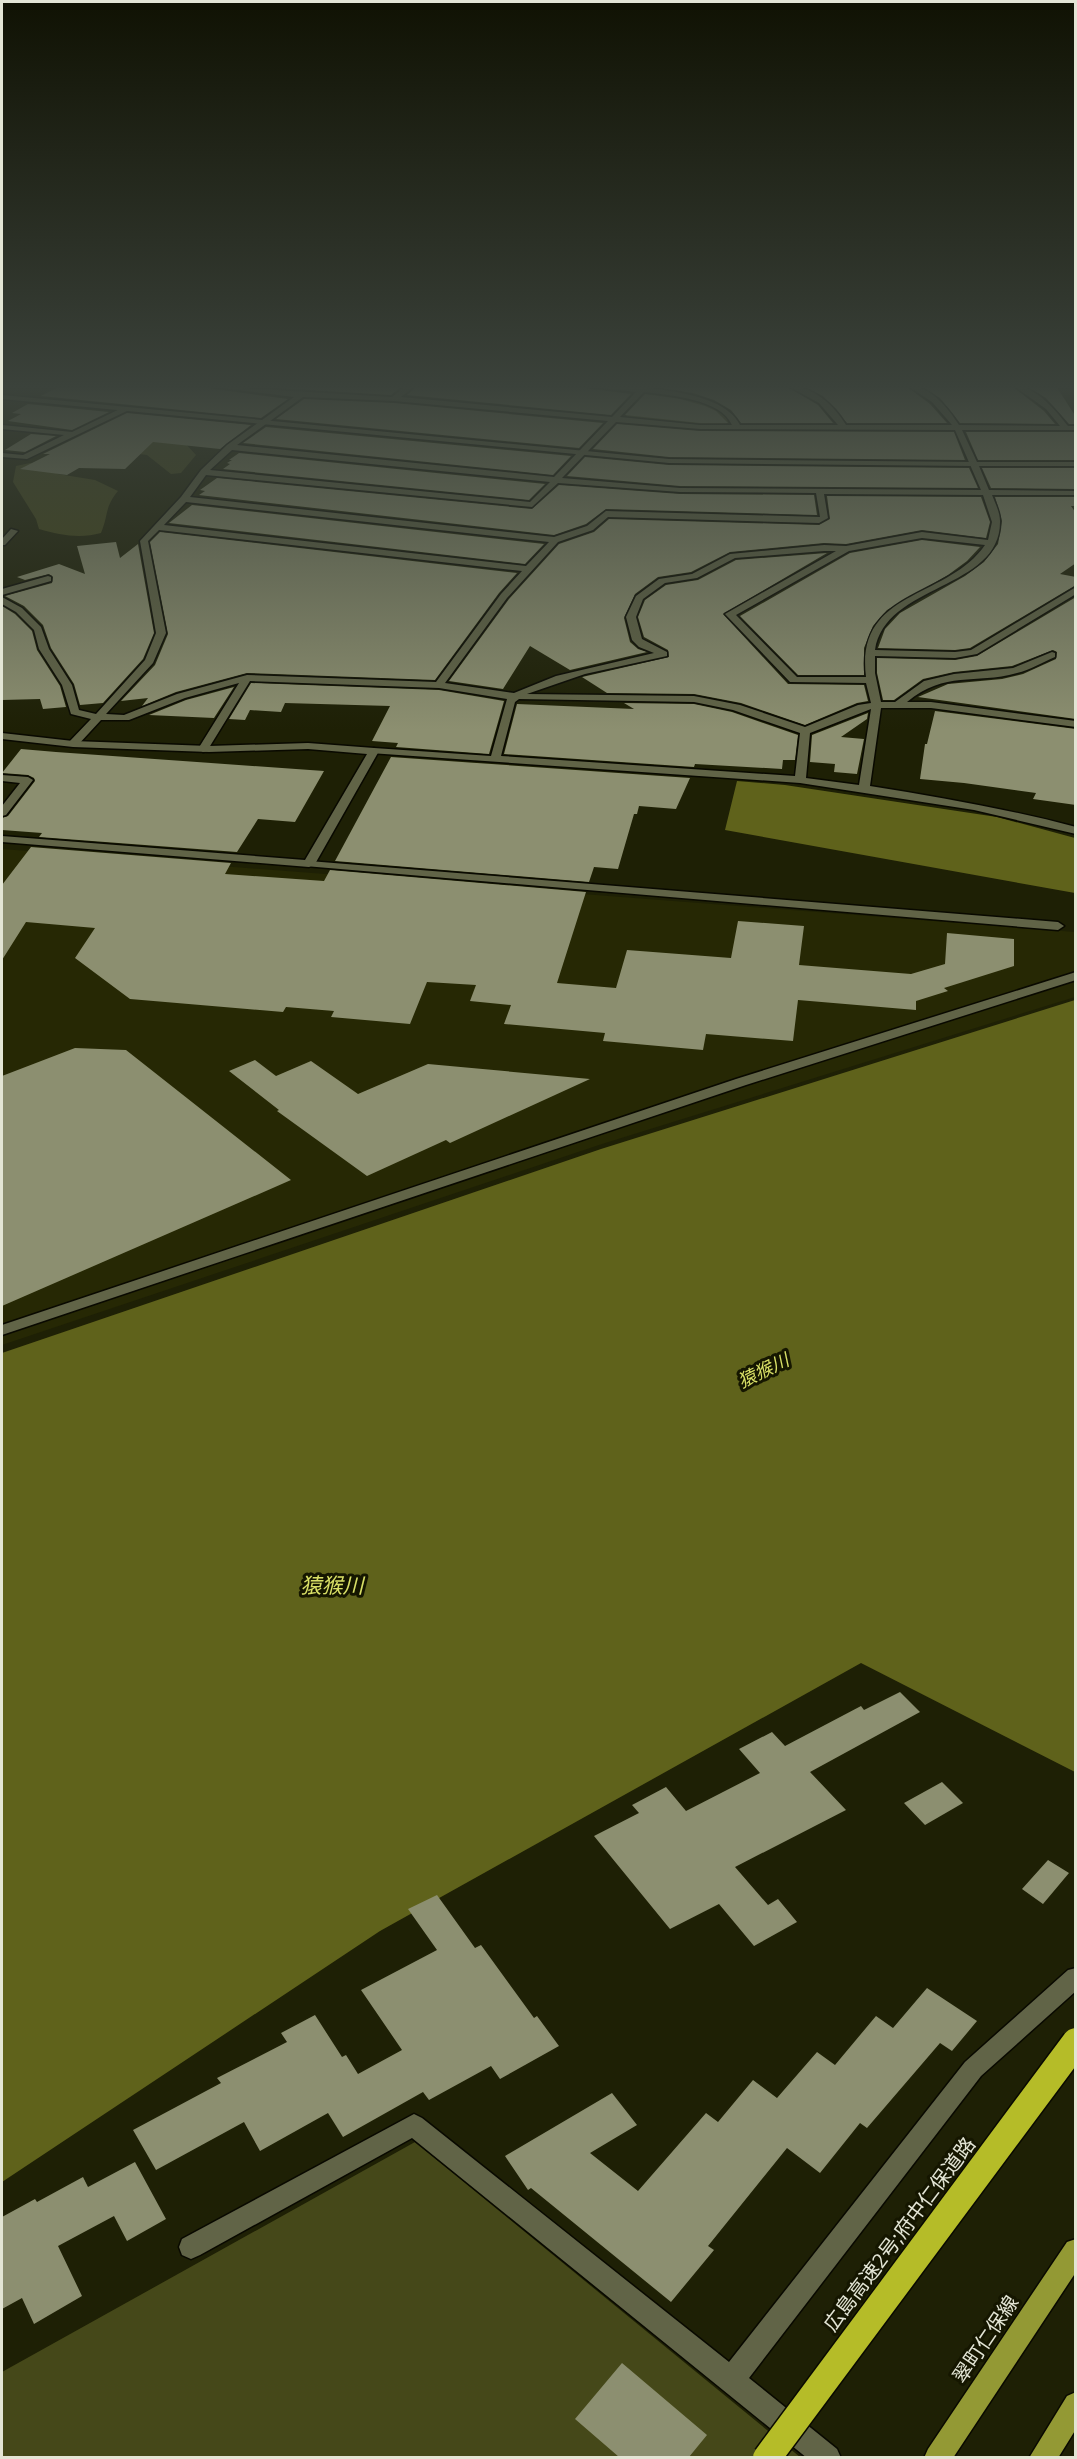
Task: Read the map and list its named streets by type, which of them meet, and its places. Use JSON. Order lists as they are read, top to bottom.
{
  "streets": {
    "highway": ["広島高速2号;府中仁保道路"],
    "main road": ["翠町仁保線"]
  },
  "water": ["猿猴川"]
}
